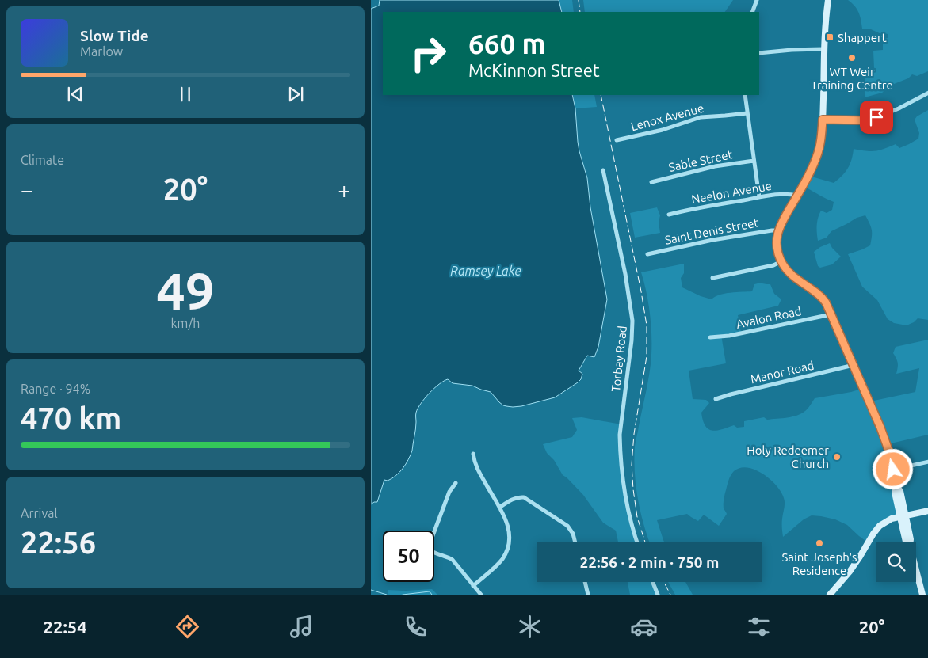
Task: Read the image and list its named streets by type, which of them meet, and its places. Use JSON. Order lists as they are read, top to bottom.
{
  "streets": {
    "street": [
      "Lenox Avenue",
      "Sable Street",
      "Neelon Avenue",
      "Saint Denis Street",
      "Avalon Road",
      "Torbay Road",
      "Manor Road"
    ]
  },
  "water": ["Ramsey Lake"],
  "places": {
    "transit": ["Shappert"],
    "other": ["WT Weir Training Centre", "Holy Redeemer Church", "Saint Joseph's Residence"]
  },
  "page": {
    "turn": ["660 m", "McKinnon Street"],
    "song": ["Slow Tide", "Marlow"],
    "tile": [
      "Climate",
      ["49", "km/h"],
      ["Range · 94%", "470 km"],
      ["Arrival", "22:56"]
    ],
    "heat": ["−", "20°", "+"],
    "limit": "50",
    "trip": "22:56 · 2 min · 750 m",
    "tabs": ["22:54", "20°"]
  }
}
